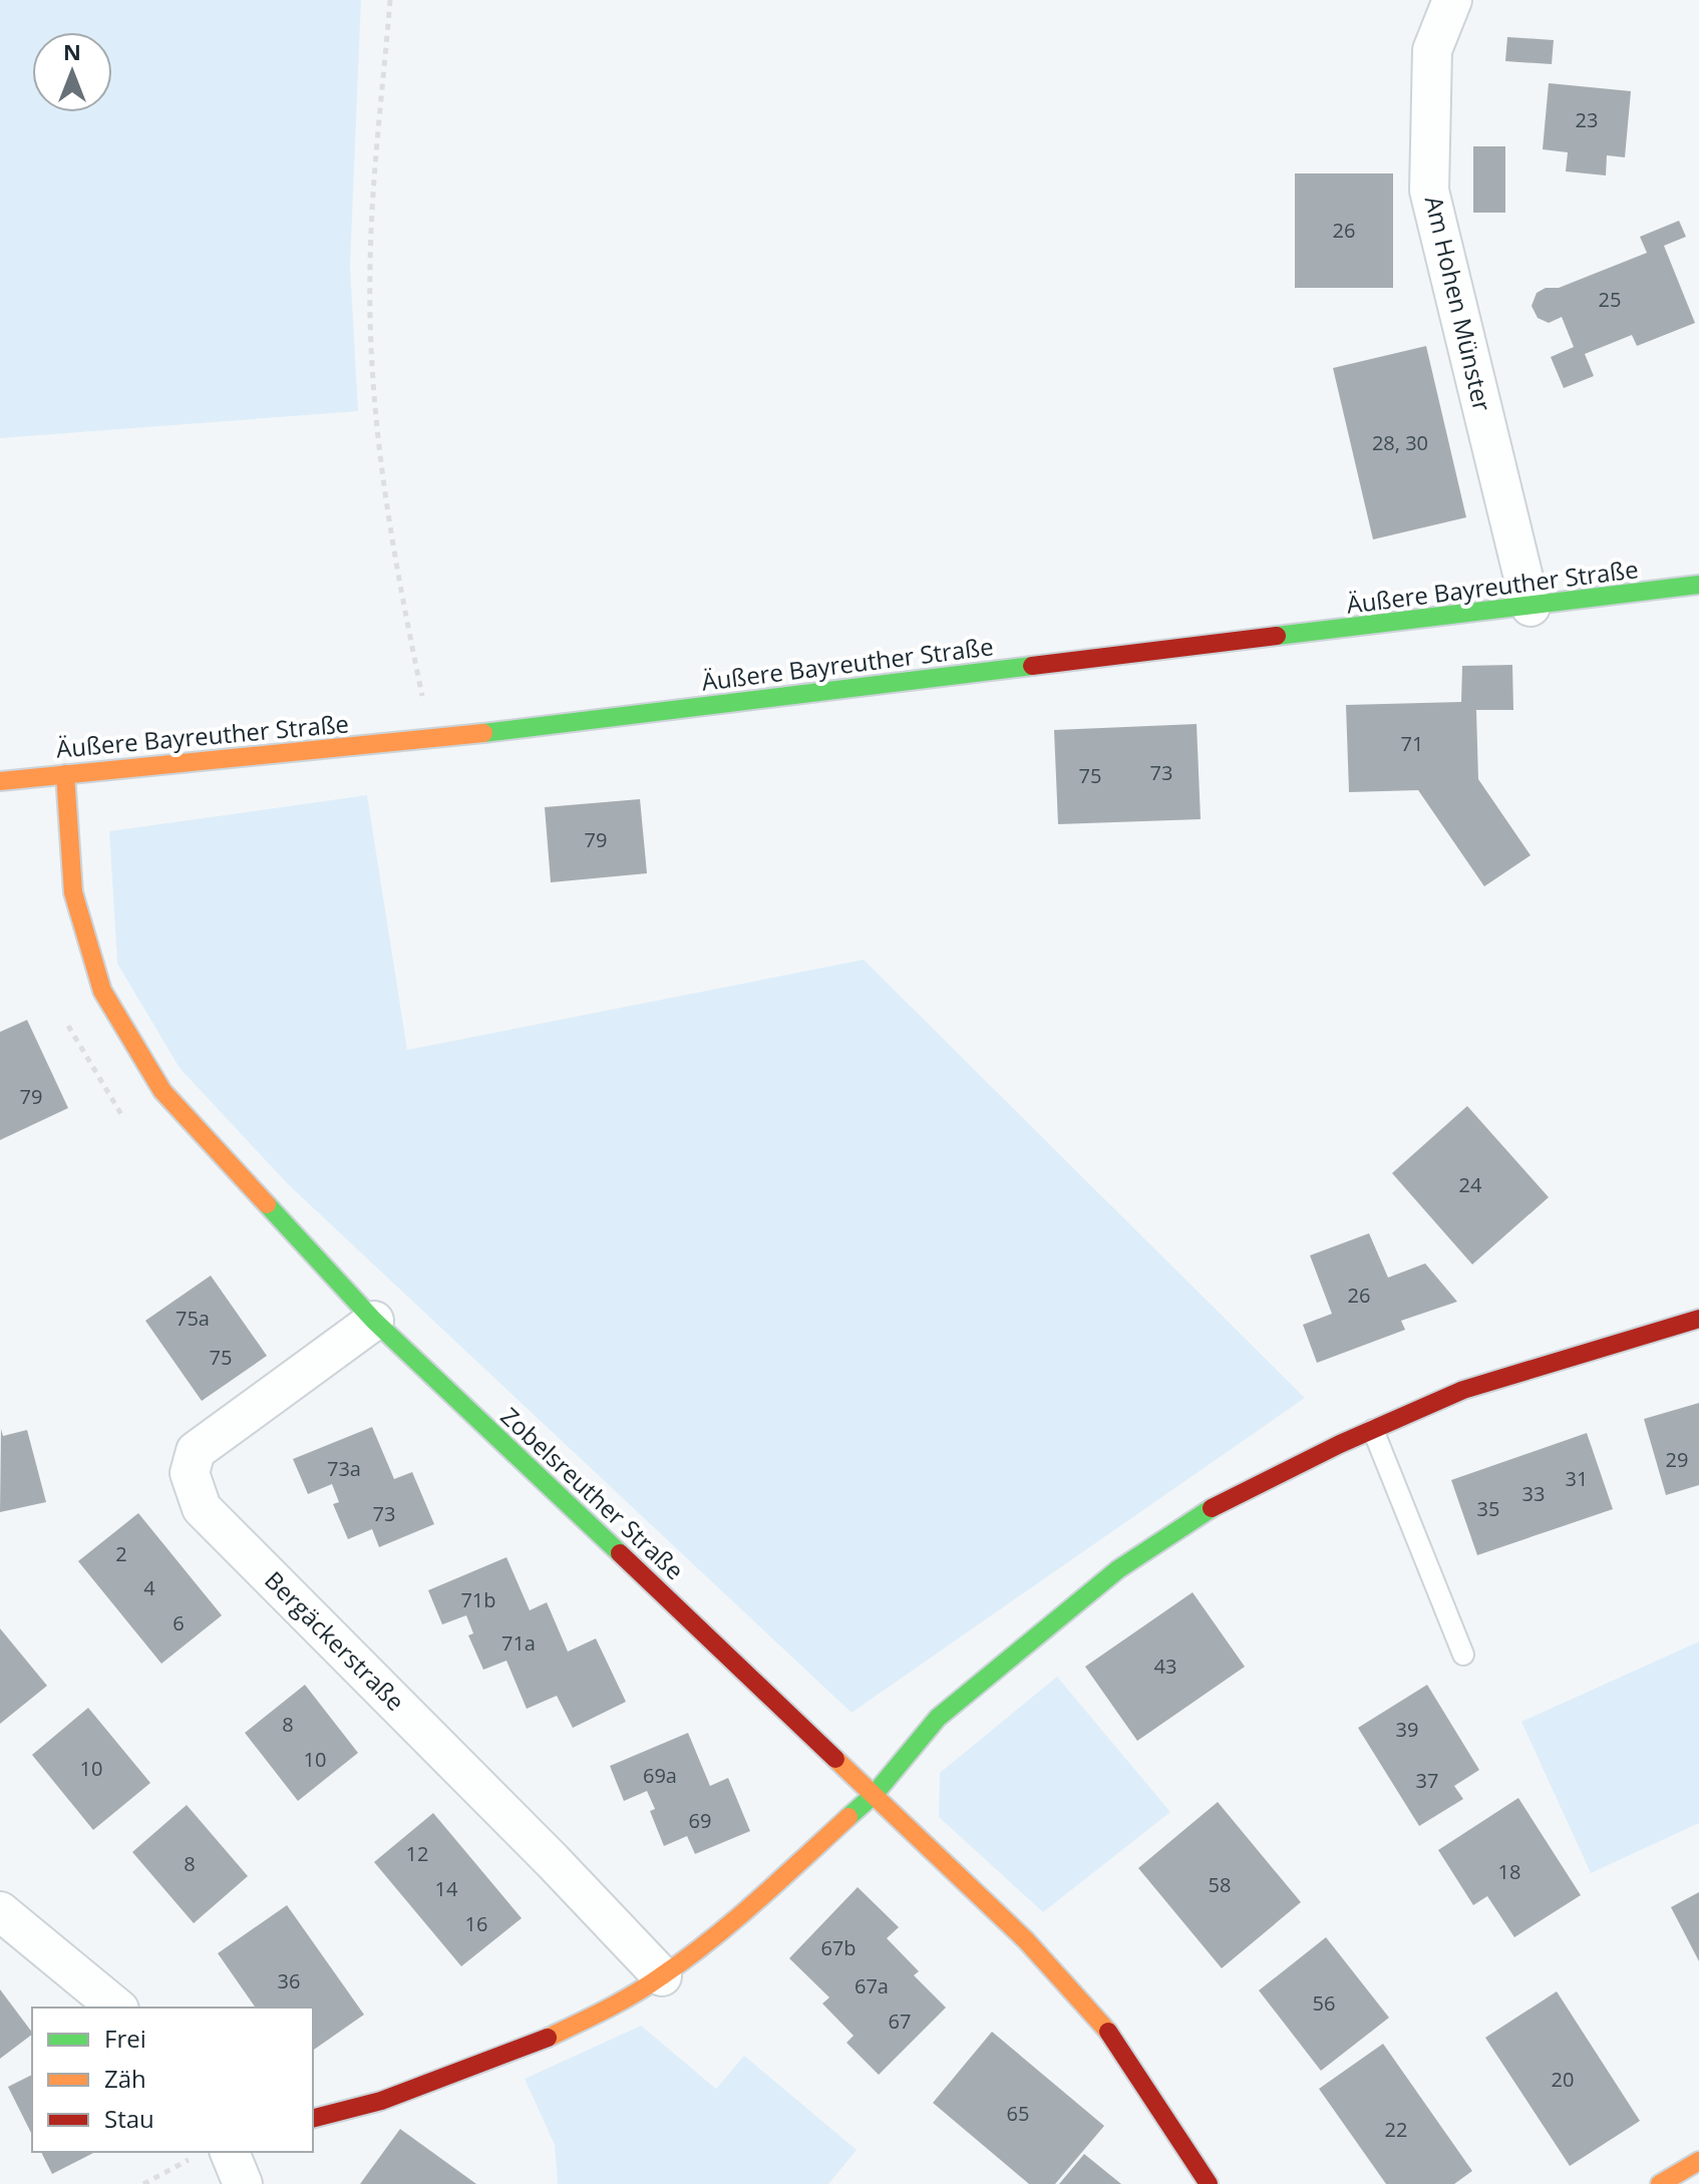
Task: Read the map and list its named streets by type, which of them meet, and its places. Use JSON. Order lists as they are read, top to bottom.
{
  "streets": {
    "street": [
      "Am Hohen Münster",
      "Äußere Bayreuther Straße",
      "Zobelsreuther Straße",
      "Bergäckerstraße"
    ]
  },
  "crossings": [
    ["Am Hohen Münster", "Äußere Bayreuther Straße"],
    ["Äußere Bayreuther Straße", "Zobelsreuther Straße"],
    ["Zobelsreuther Straße", "Bergäckerstraße"]
  ],
  "house_numbers": [
    "23",
    "26",
    "25",
    "28, 30",
    "71",
    "73",
    "75",
    "79",
    "79",
    "24",
    "26",
    "75a",
    "75",
    "29",
    "73a",
    "31",
    "33",
    "35",
    "73",
    "2",
    "4",
    "71b",
    "6",
    "71a",
    "43",
    "8",
    "39",
    "10",
    "10",
    "69a",
    "37",
    "69",
    "12",
    "8",
    "18",
    "58",
    "14",
    "16",
    "67b",
    "36",
    "67a",
    "56",
    "67",
    "20",
    "65",
    "22"
  ],
  "legend": ["Frei", "Zäh", "Stau"],
  "north": "top"
}
